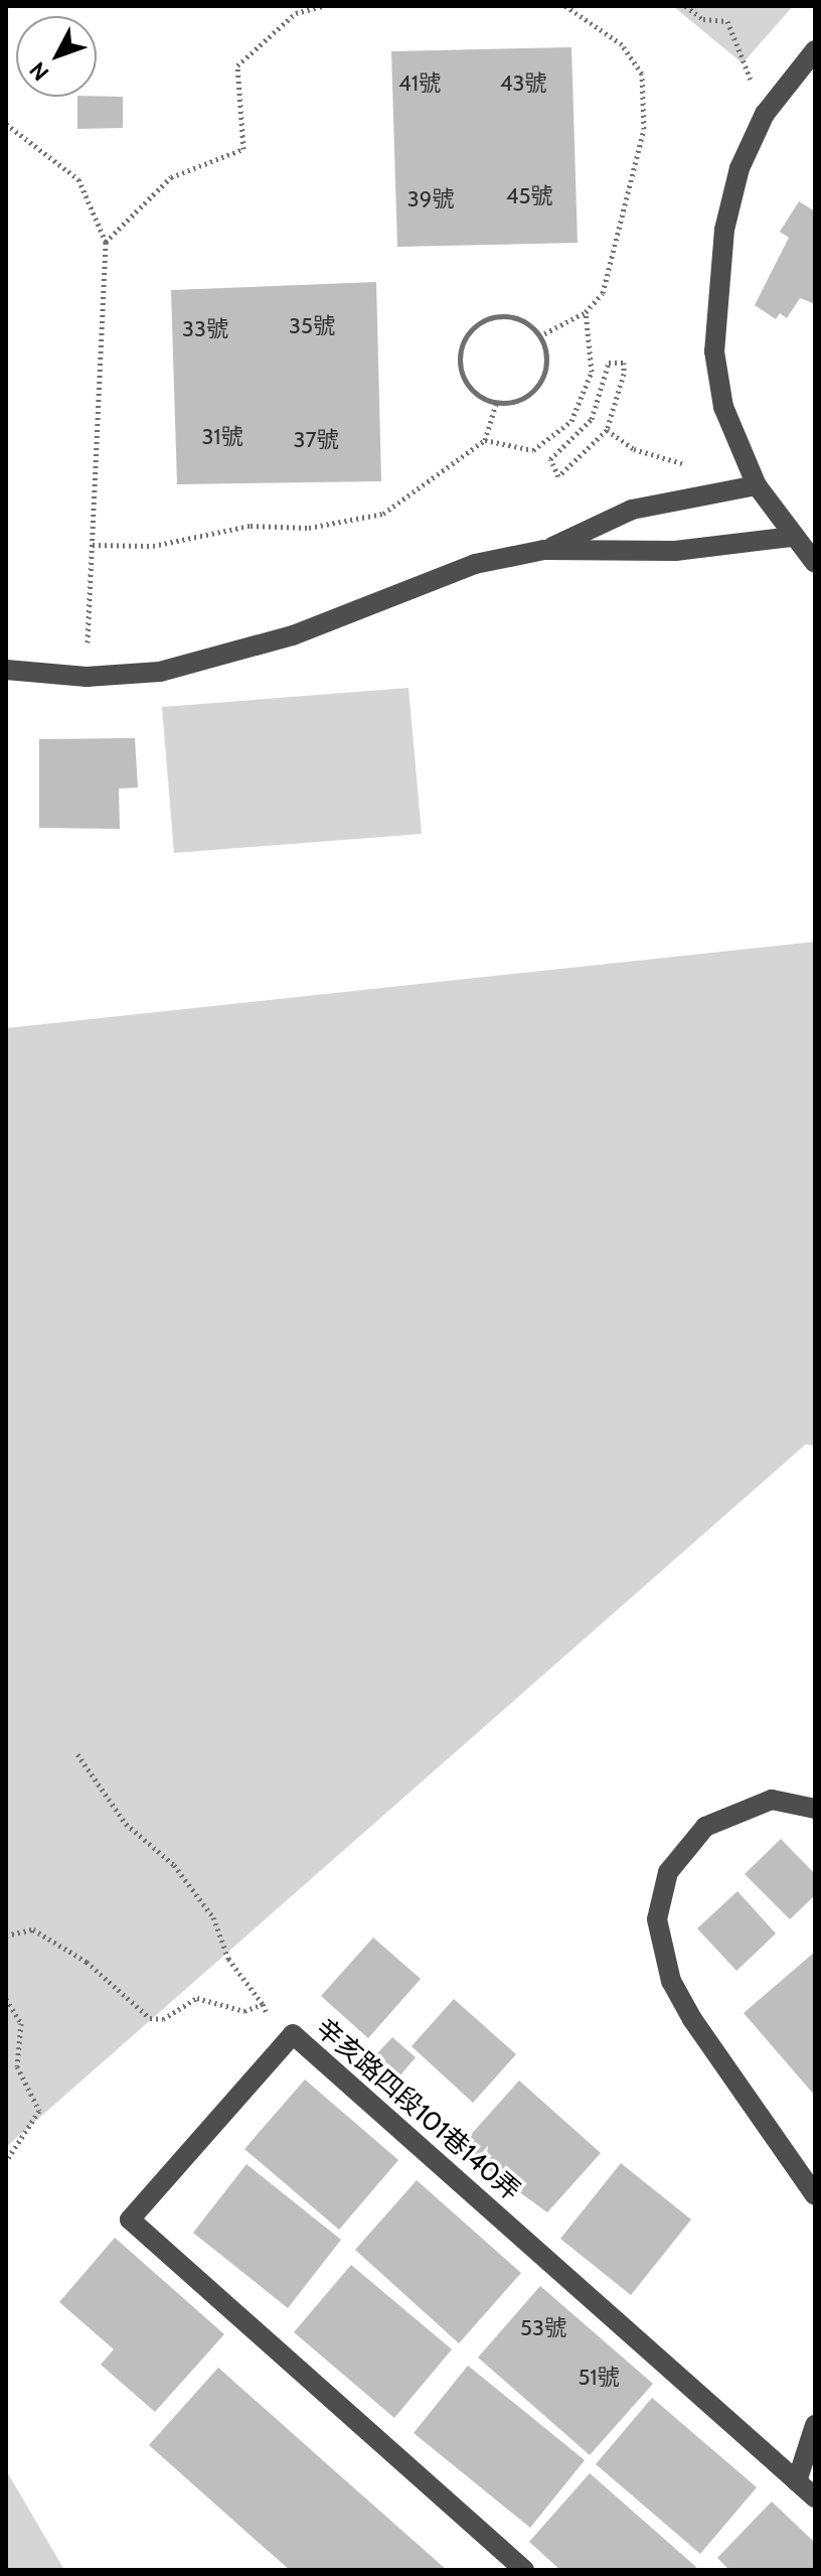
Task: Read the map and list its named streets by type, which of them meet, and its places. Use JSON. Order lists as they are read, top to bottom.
{
  "streets": {
    "street": ["辛亥路四段101巷140弄"]
  },
  "house_numbers": [
    "41號",
    "43號",
    "45號",
    "39號",
    "35號",
    "33號",
    "31號",
    "37號",
    "53號",
    "51號"
  ],
  "north": "bottom left"
}
